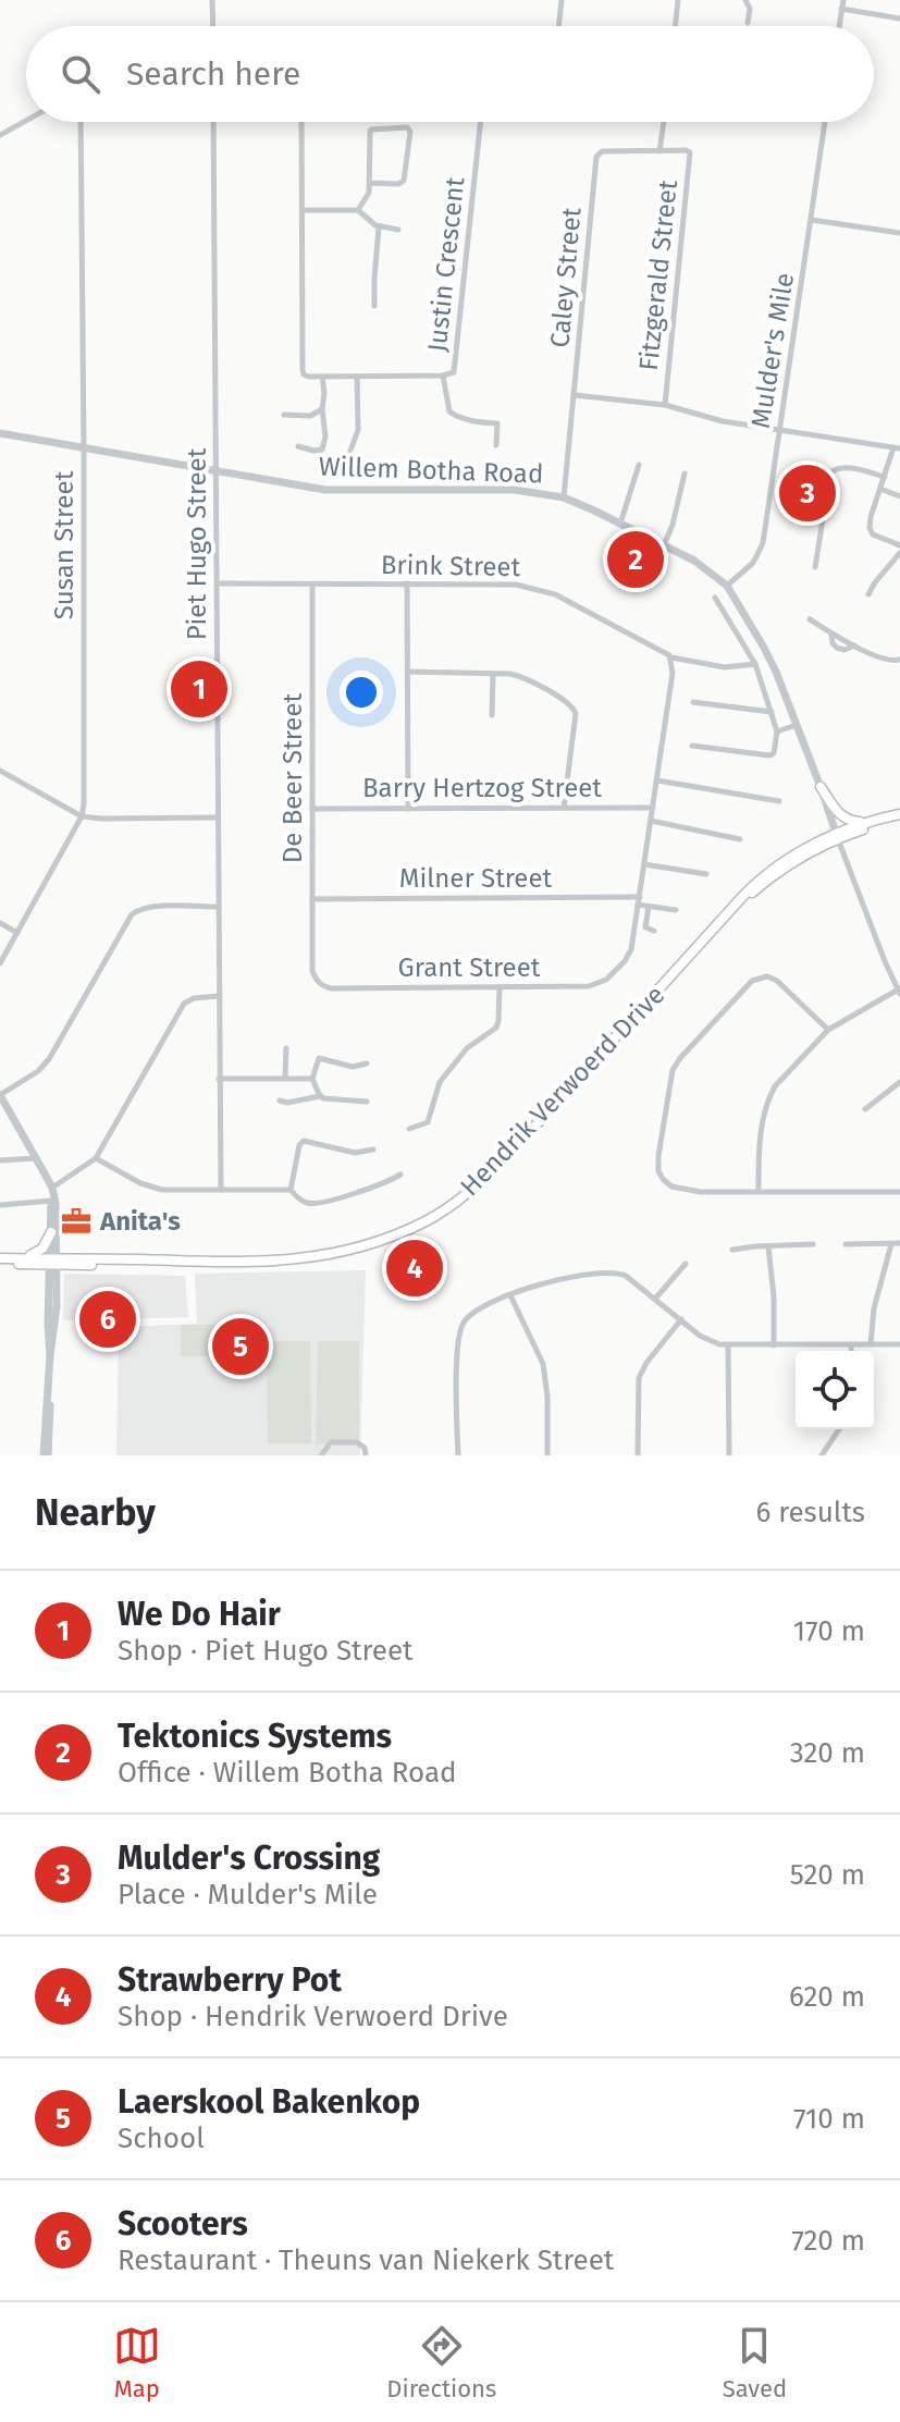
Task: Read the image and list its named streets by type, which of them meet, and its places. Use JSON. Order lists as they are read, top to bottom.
{
  "streets": {
    "main road": ["Hendrik Verwoerd Drive"],
    "street": [
      "Justin Crescent",
      "Fitzgerald Street",
      "Caley Street",
      "Mulder's Mile",
      "Willem Botha Road",
      "Piet Hugo Street",
      "Susan Street",
      "Brink Street",
      "De Beer Street",
      "Barry Hertzog Street",
      "Milner Street",
      "Grant Street"
    ]
  },
  "crossings": [
    ["Fitzgerald Street", "Caley Street"],
    ["Caley Street", "Willem Botha Road"],
    ["Mulder's Mile", "Willem Botha Road"],
    ["Willem Botha Road", "Piet Hugo Street"],
    ["Willem Botha Road", "Susan Street"],
    ["Willem Botha Road", "Hendrik Verwoerd Drive"],
    ["Piet Hugo Street", "Brink Street"],
    ["Brink Street", "De Beer Street"],
    ["De Beer Street", "Barry Hertzog Street"],
    ["De Beer Street", "Milner Street"],
    ["De Beer Street", "Grant Street"]
  ],
  "places": {
    "office": ["Anita's"]
  },
  "page": {
    "search": "Search here",
    "pins": [
      "3",
      "2",
      "1",
      "4",
      "6",
      "5"
    ],
    "heading": ["Nearby", "6 results"],
    "list": [
      {
        "mark": "1",
        "name": "We Do Hair",
        "note": "Shop · Piet Hugo Street",
        "value": "170 m"
      },
      {
        "mark": "2",
        "name": "Tektonics Systems",
        "note": "Office · Willem Botha Road",
        "value": "320 m"
      },
      {
        "mark": "3",
        "name": "Mulder's Crossing",
        "note": "Place · Mulder's Mile",
        "value": "520 m"
      },
      {
        "mark": "4",
        "name": "Strawberry Pot",
        "note": "Shop · Hendrik Verwoerd Drive",
        "value": "620 m"
      },
      {
        "mark": "5",
        "name": "Laerskool Bakenkop",
        "note": "School",
        "value": "710 m"
      },
      {
        "mark": "6",
        "name": "Scooters",
        "note": "Restaurant · Theuns van Niekerk Street",
        "value": "720 m"
      }
    ],
    "nav": ["Map", "Directions", "Saved"]
  }
}
